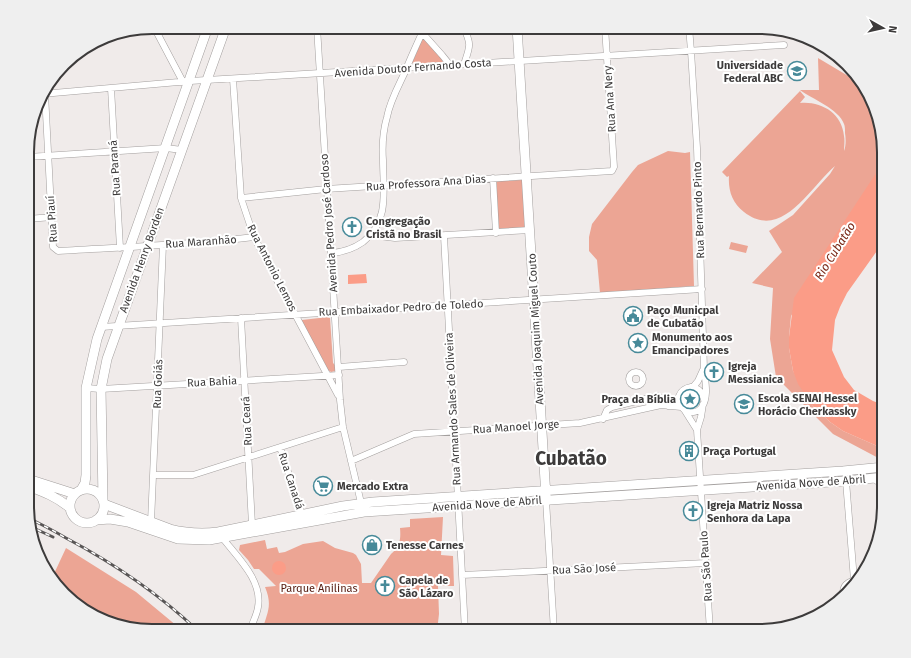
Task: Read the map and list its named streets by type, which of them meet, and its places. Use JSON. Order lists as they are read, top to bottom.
{
  "streets": {
    "main road": ["Avenida Henry Borden", "Avenida Joaquim Miguel Couto", "Avenida Nove de Abril"],
    "street": [
      "Avenida Doutor Fernando Costa",
      "Rua Ana Nery",
      "Rua Paraná",
      "Rua Professora Ana Dias",
      "Rua Bernardo Pinto",
      "Rua Piauí",
      "Avenida Pedro José Cardoso",
      "Rua Maranhão",
      "Rua Antonio Lemos",
      "Rua Embaixador Pedro de Toledo",
      "Rua Bahia",
      "Rua Goiás",
      "Rua Armando Sales de Oliveira",
      "Rua Ceará",
      "Rua Manoel Jorge",
      "Rua Canadá",
      "Rua São Paulo",
      "Rua São José"
    ]
  },
  "crossings": [
    ["Avenida Doutor Fernando Costa", "Rua Ana Nery"],
    ["Avenida Doutor Fernando Costa", "Rua Paraná"],
    ["Avenida Doutor Fernando Costa", "Rua Bernardo Pinto"],
    ["Avenida Doutor Fernando Costa", "Avenida Pedro José Cardoso"],
    ["Avenida Doutor Fernando Costa", "Avenida Henry Borden"],
    ["Avenida Doutor Fernando Costa", "Rua Antonio Lemos"],
    ["Avenida Doutor Fernando Costa", "Avenida Joaquim Miguel Couto"],
    ["Rua Ana Nery", "Rua Professora Ana Dias"],
    ["Rua Paraná", "Rua Piauí"],
    ["Rua Paraná", "Avenida Henry Borden"],
    ["Rua Professora Ana Dias", "Avenida Pedro José Cardoso"],
    ["Rua Professora Ana Dias", "Rua Antonio Lemos"],
    ["Rua Professora Ana Dias", "Avenida Joaquim Miguel Couto"],
    ["Rua Bernardo Pinto", "Rua Embaixador Pedro de Toledo"],
    ["Rua Bernardo Pinto", "Rua Manoel Jorge"],
    ["Rua Bernardo Pinto", "Rua São Paulo"],
    ["Rua Piauí", "Rua Maranhão"],
    ["Rua Piauí", "Avenida Henry Borden"],
    ["Avenida Pedro José Cardoso", "Rua Antonio Lemos"],
    ["Avenida Pedro José Cardoso", "Rua Embaixador Pedro de Toledo"],
    ["Avenida Pedro José Cardoso", "Rua Bahia"],
    ["Avenida Pedro José Cardoso", "Rua Manoel Jorge"],
    ["Avenida Pedro José Cardoso", "Avenida Nove de Abril"],
    ["Rua Maranhão", "Avenida Henry Borden"],
    ["Rua Maranhão", "Rua Antonio Lemos"],
    ["Rua Maranhão", "Rua Goiás"],
    ["Avenida Henry Borden", "Rua Embaixador Pedro de Toledo"],
    ["Avenida Henry Borden", "Rua Bahia"],
    ["Avenida Henry Borden", "Avenida Nove de Abril"],
    ["Rua Antonio Lemos", "Rua Embaixador Pedro de Toledo"],
    ["Rua Antonio Lemos", "Rua Bahia"],
    ["Rua Embaixador Pedro de Toledo", "Avenida Joaquim Miguel Couto"],
    ["Rua Embaixador Pedro de Toledo", "Rua Goiás"],
    ["Rua Embaixador Pedro de Toledo", "Rua Armando Sales de Oliveira"],
    ["Rua Embaixador Pedro de Toledo", "Rua Ceará"],
    ["Avenida Joaquim Miguel Couto", "Rua Manoel Jorge"],
    ["Avenida Joaquim Miguel Couto", "Avenida Nove de Abril"],
    ["Avenida Joaquim Miguel Couto", "Rua São José"],
    ["Rua Bahia", "Rua Goiás"],
    ["Rua Bahia", "Rua Ceará"],
    ["Rua Goiás", "Avenida Nove de Abril"],
    ["Rua Armando Sales de Oliveira", "Rua Manoel Jorge"],
    ["Rua Armando Sales de Oliveira", "Avenida Nove de Abril"],
    ["Rua Armando Sales de Oliveira", "Rua São José"],
    ["Rua Ceará", "Avenida Nove de Abril"],
    ["Rua Manoel Jorge", "Rua São Paulo"],
    ["Rua Canadá", "Avenida Nove de Abril"],
    ["Avenida Nove de Abril", "Rua São Paulo"],
    ["Rua São Paulo", "Rua São José"]
  ],
  "districts": ["Cubatão"],
  "water": ["Rio Cubatão"],
  "parks": ["Parque Anilinas"],
  "places": {
    "school or university": ["Universidade Federal ABC", "Escola SENAI Hessel Horácio Cherkassky"],
    "church": [
      "Congregação Cristã no Brasil",
      "Igreja Messianica",
      "Igreja Matriz Nossa Senhora da Lapa",
      "Capela de São Lázaro"
    ],
    "public building": ["Paço Municpal de Cubatão"],
    "place": ["Monumento aos Emancipadores", "Praça da Bíblia"],
    "building": ["Praça Portugal"],
    "supermarket": ["Mercado Extra"],
    "shop": ["Tenesse Carnes"]
  },
  "north": "right"
}
